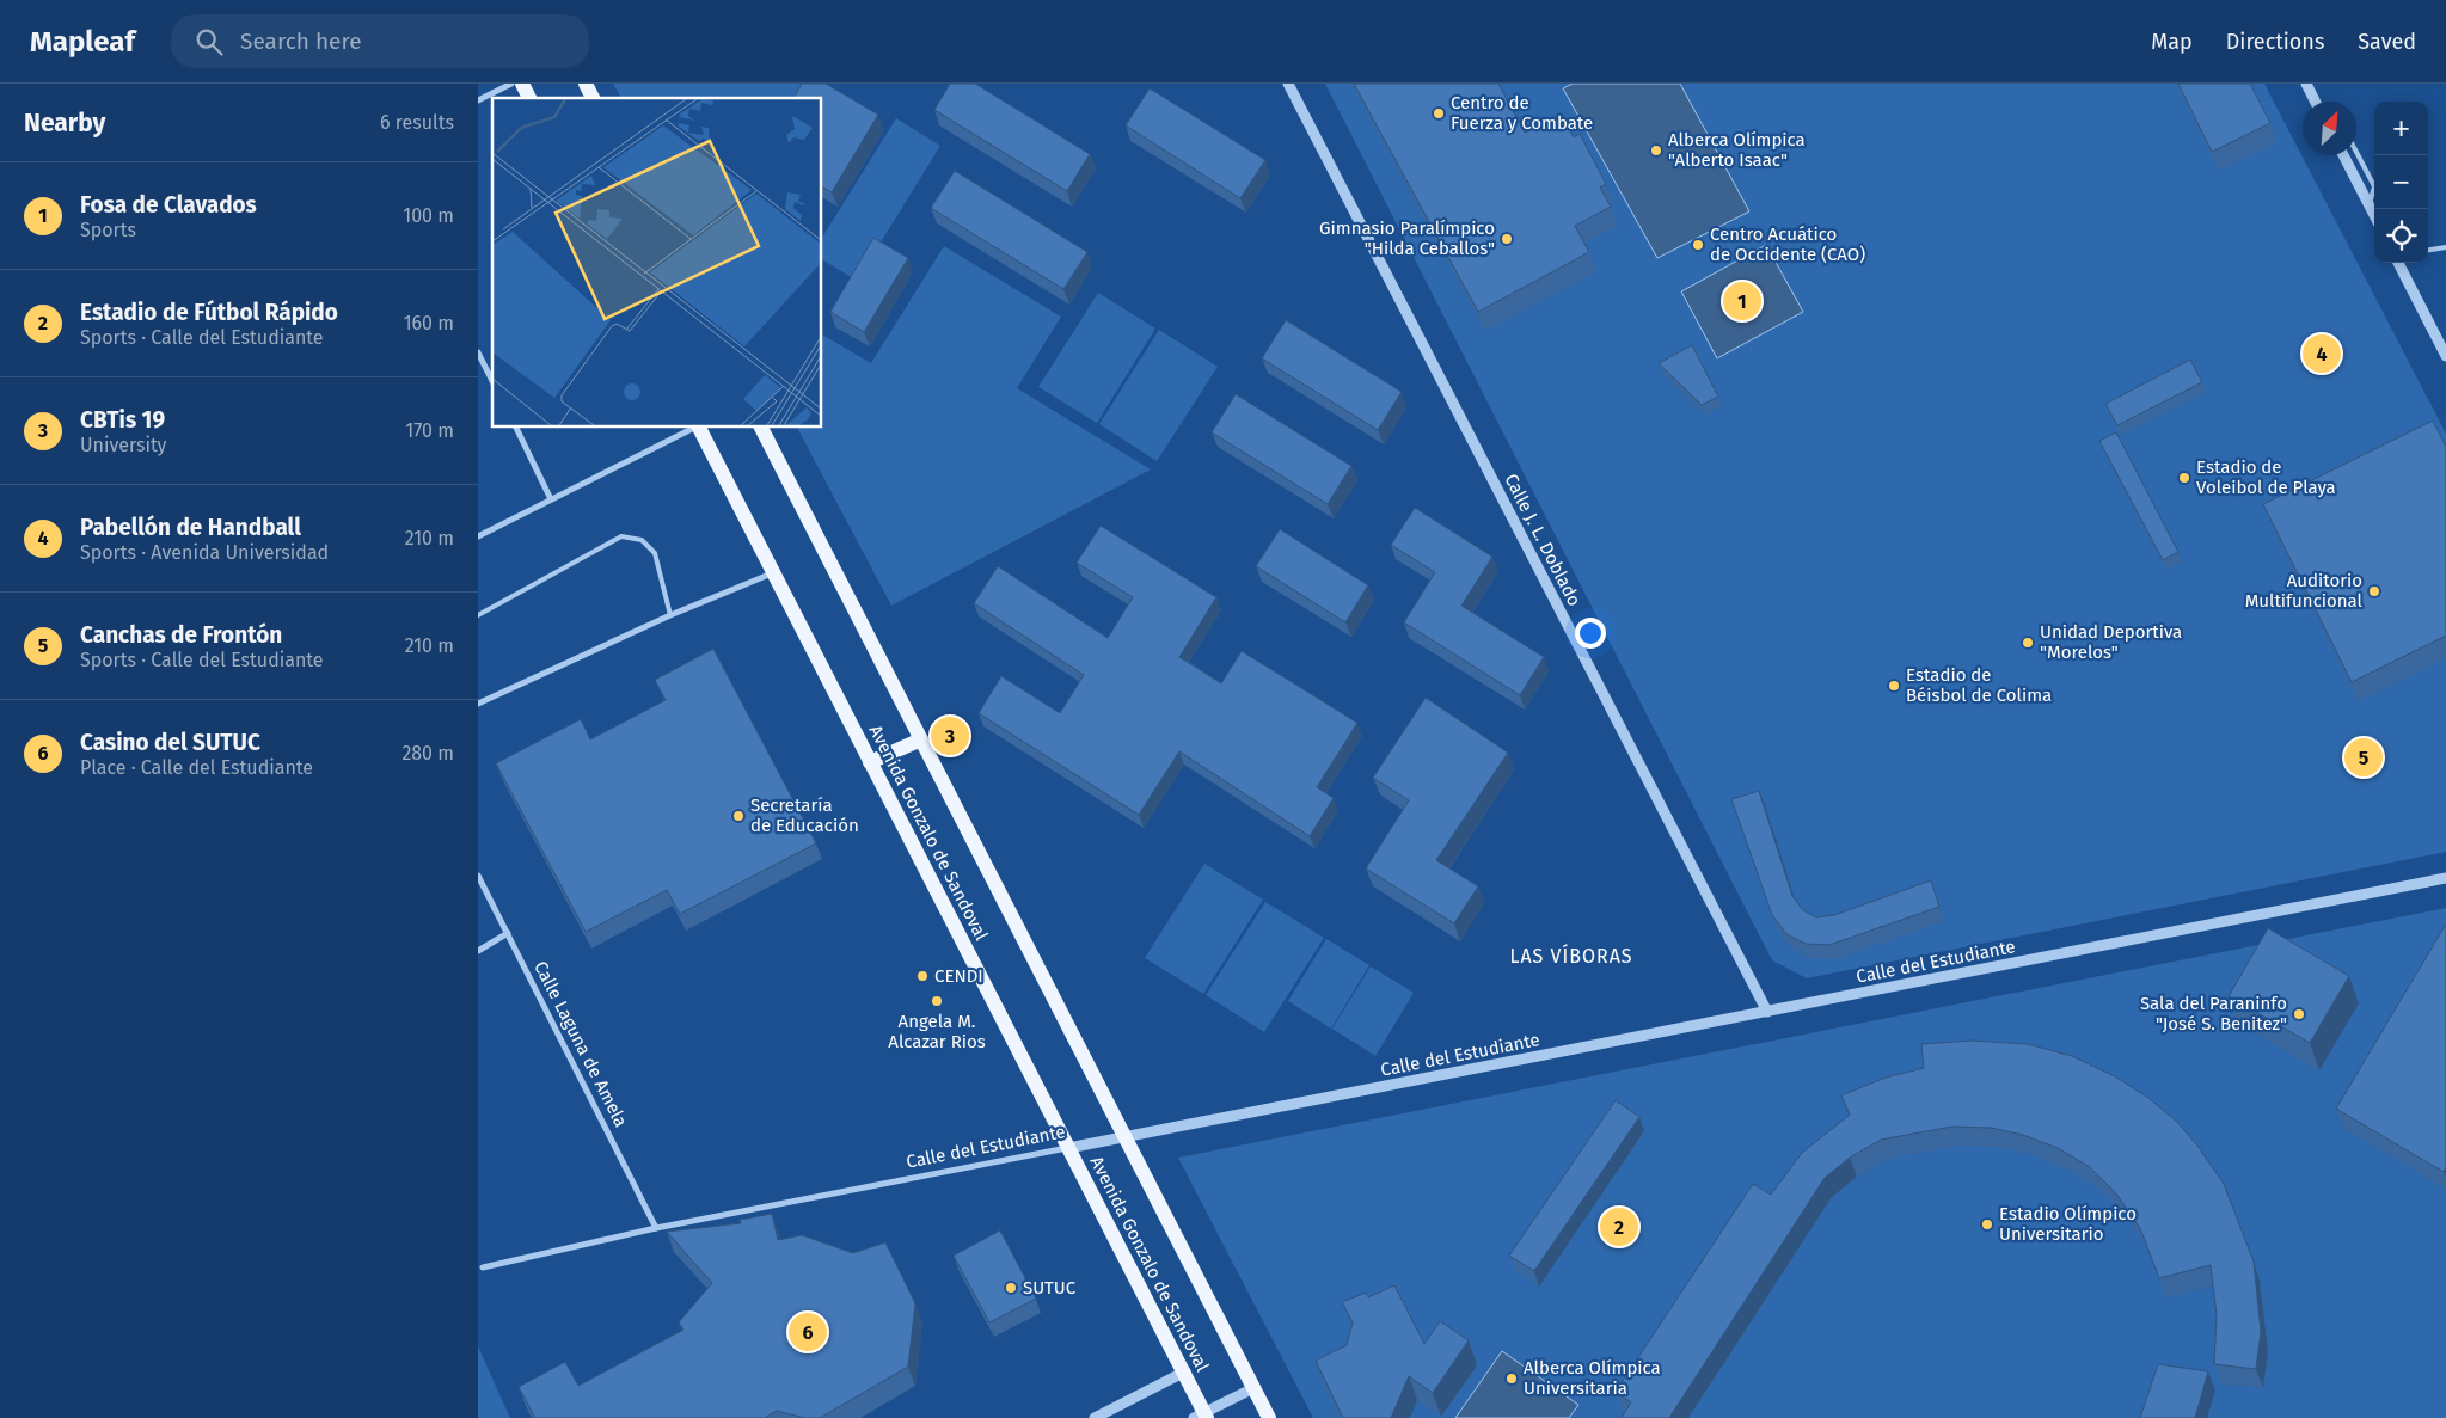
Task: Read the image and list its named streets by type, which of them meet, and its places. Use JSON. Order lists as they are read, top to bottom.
{
  "streets": {
    "main road": ["Avenida Gonzalo de Sandoval"],
    "street": ["Calle J. L. Doblado", "Calle del Estudiante", "Calle Laguna de Amela"]
  },
  "crossings": [
    ["Calle J. L. Doblado", "Calle del Estudiante"],
    ["Avenida Gonzalo de Sandoval", "Calle del Estudiante"],
    ["Calle del Estudiante", "Calle Laguna de Amela"]
  ],
  "districts": ["LAS VÍBORAS"],
  "places": [
    "Centro de Fuerza y Combate",
    "Alberca Olímpica \"Alberto Isaac\"",
    "Gimnasio Paralímpico \"Hilda Ceballos\"",
    "Centro Acuático de Occidente (CAO)",
    "Estadio de Voleibol de Playa",
    "Auditorio Multifuncional",
    "Unidad Deportiva \"Morelos\"",
    "Estadio de Béisbol de Colima",
    "Secretaría de Educación",
    "CENDI",
    "Angela M. Alcazar Rios",
    "Sala del Paraninfo \"José S. Benitez\"",
    "Estadio Olímpico Universitario",
    "SUTUC",
    "Alberca Olímpica Universitaria"
  ],
  "north": "top right",
  "page": {
    "header": "Mapleaf",
    "search": "Search here",
    "nav": ["Map", "Directions", "Saved"],
    "heading": ["Nearby", "6 results"],
    "map_buttons": ["+", "−"],
    "list": [
      {
        "mark": "1",
        "name": "Fosa de Clavados",
        "note": "Sports",
        "value": "100 m"
      },
      {
        "mark": "2",
        "name": "Estadio de Fútbol Rápido",
        "note": "Sports · Calle del Estudiante",
        "value": "160 m"
      },
      {
        "mark": "3",
        "name": "CBTis 19",
        "note": "University",
        "value": "170 m"
      },
      {
        "mark": "4",
        "name": "Pabellón de Handball",
        "note": "Sports · Avenida Universidad",
        "value": "210 m"
      },
      {
        "mark": "5",
        "name": "Canchas de Frontón",
        "note": "Sports · Calle del Estudiante",
        "value": "210 m"
      },
      {
        "mark": "6",
        "name": "Casino del SUTUC",
        "note": "Place · Calle del Estudiante",
        "value": "280 m"
      }
    ],
    "pins": [
      "1",
      "4",
      "3",
      "5",
      "2",
      "6"
    ]
  }
}
